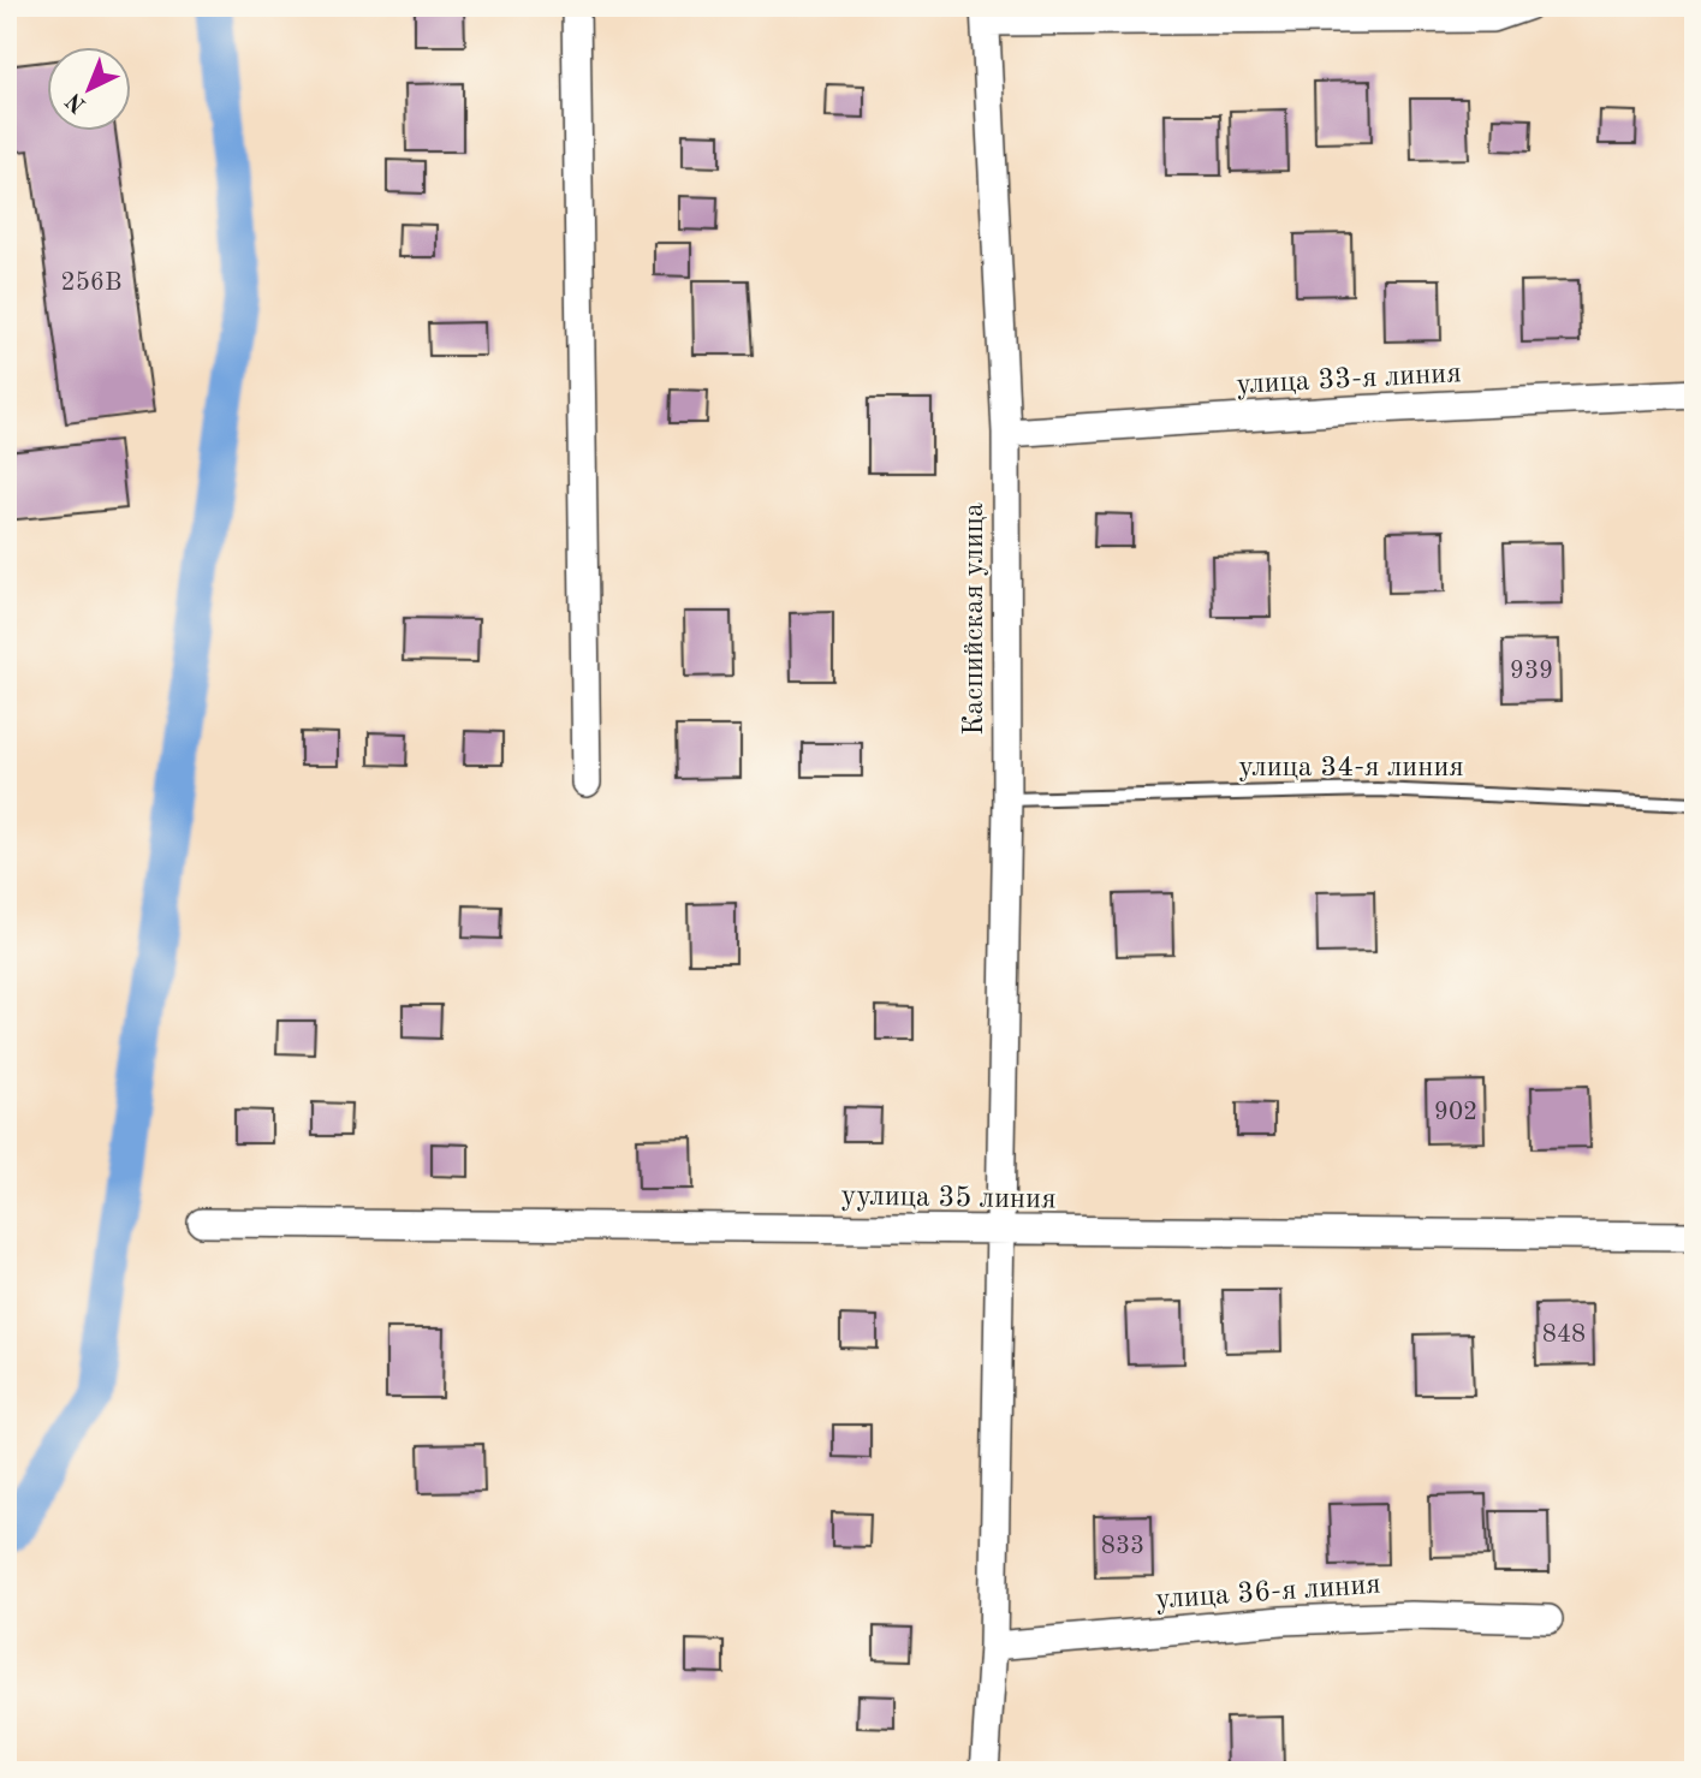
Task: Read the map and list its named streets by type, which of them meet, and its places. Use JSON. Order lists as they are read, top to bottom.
{
  "streets": {
    "street": [
      "улица 33-я линия",
      "Каспийская улица",
      "уулица 35 линия",
      "улица 36-я линия"
    ],
    "lane": ["улица 34-я линия"]
  },
  "crossings": [
    ["улица 33-я линия", "Каспийская улица"],
    ["Каспийская улица", "улица 34-я линия"],
    ["Каспийская улица", "уулица 35 линия"],
    ["Каспийская улица", "улица 36-я линия"]
  ],
  "house_numbers": [
    "256В",
    "939",
    "902",
    "848",
    "833"
  ],
  "north": "bottom left"
}
